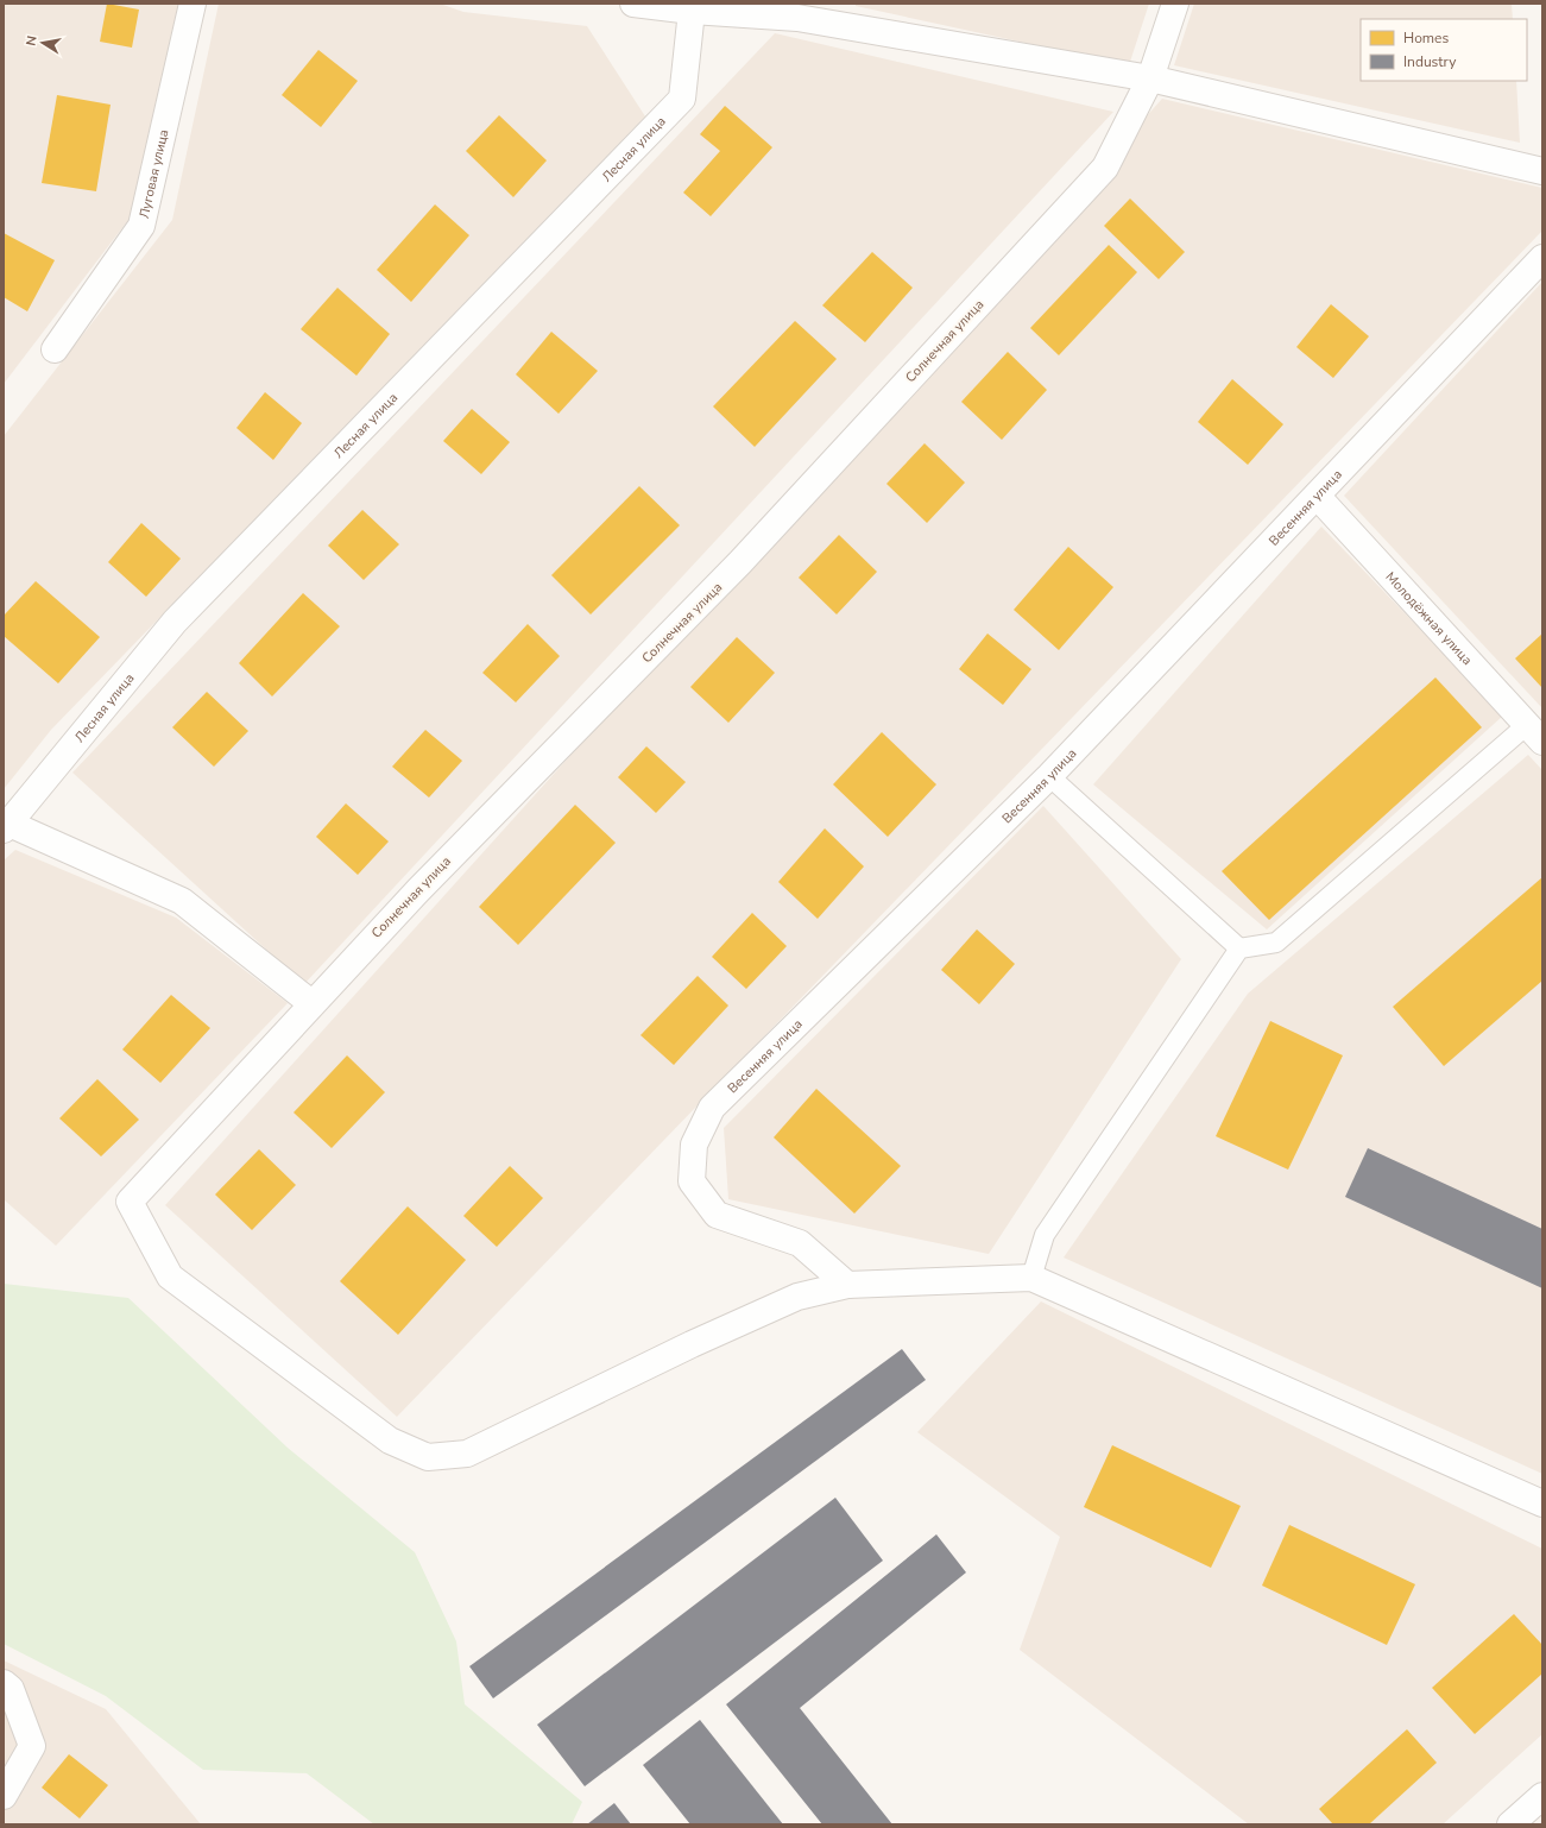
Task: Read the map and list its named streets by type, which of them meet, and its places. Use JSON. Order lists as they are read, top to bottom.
{
  "streets": {
    "street": [
      "Лесная улица",
      "Луговая улица",
      "Солнечная улица",
      "Весенняя улица",
      "Молодёжная улица"
    ]
  },
  "crossings": [
    ["Солнечная улица", "Весенняя улица"],
    ["Весенняя улица", "Молодёжная улица"]
  ],
  "legend": ["Homes", "Industry"],
  "north": "left"
}
